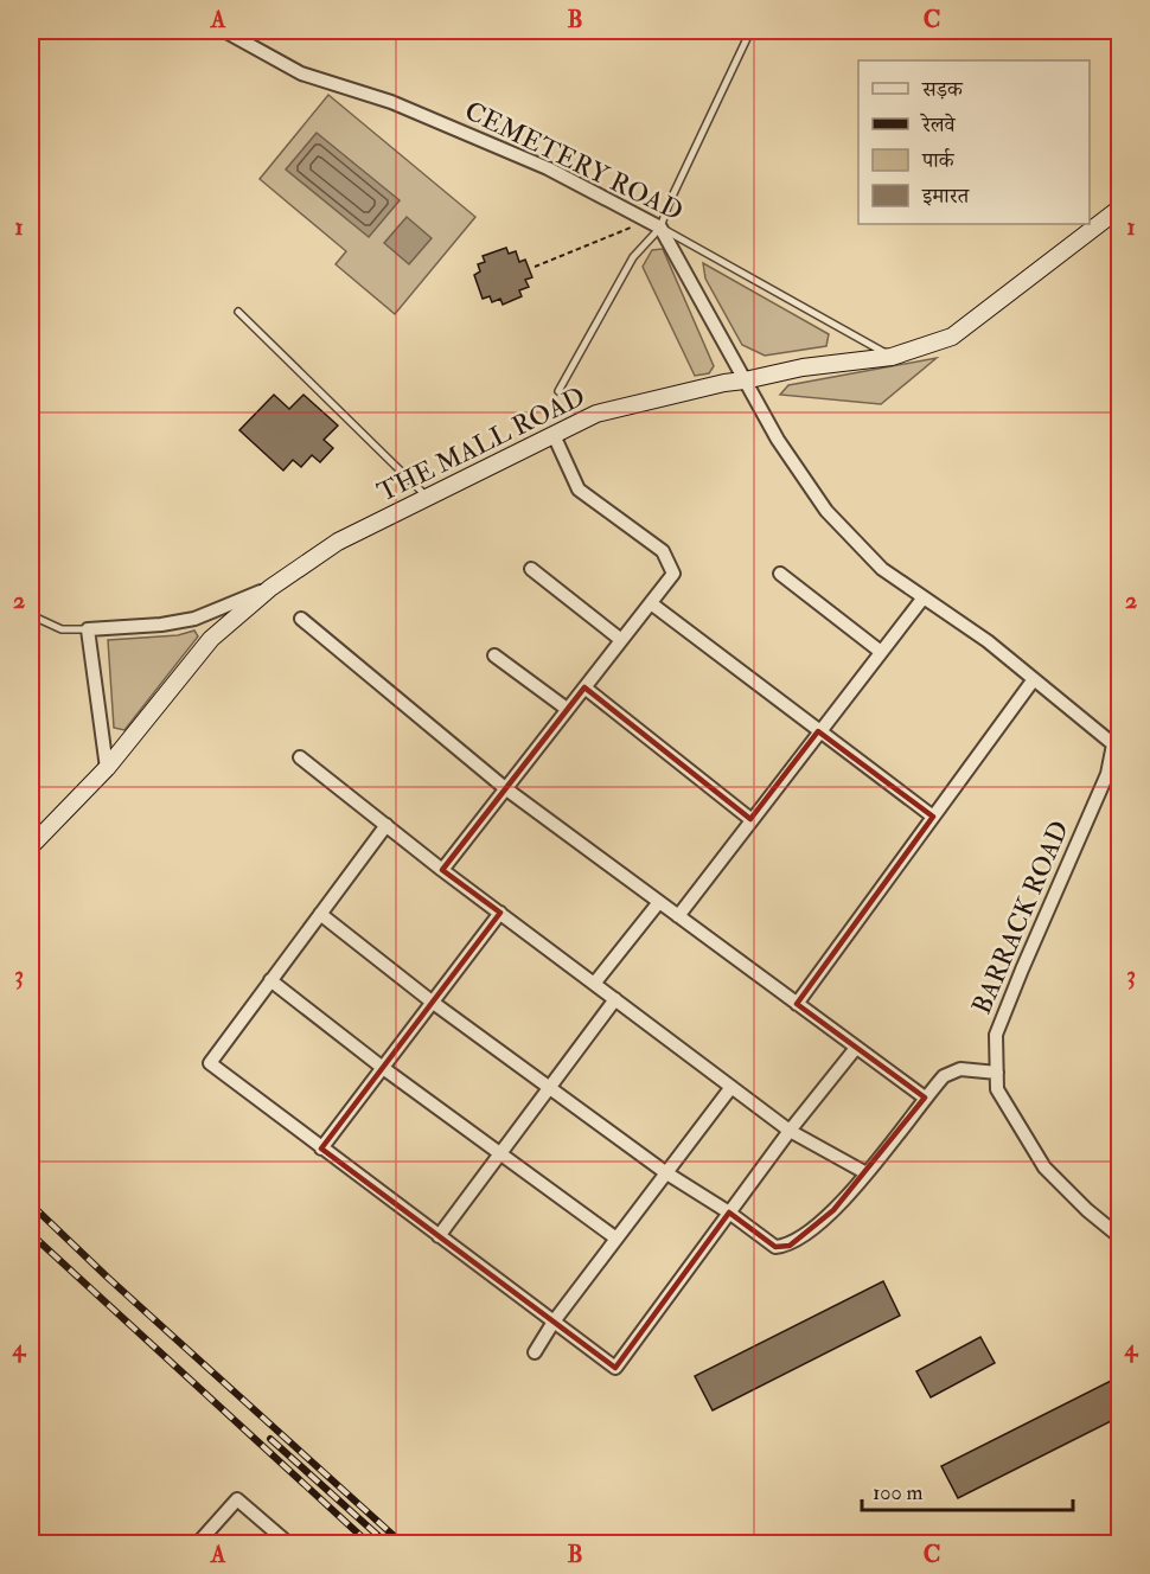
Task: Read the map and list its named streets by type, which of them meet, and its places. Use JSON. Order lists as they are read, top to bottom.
{
  "streets": {
    "street": ["CEMETERY ROAD", "THE MALL ROAD", "BARRACK ROAD"]
  },
  "crossings": [
    ["CEMETERY ROAD", "THE MALL ROAD"]
  ],
  "legend": [
    "सड़क",
    "रेलवे",
    "पार्क",
    "इमारत"
  ],
  "scale_bar": "100 m",
  "grid": {
    "columns": ["A", "B", "C"],
    "rows": [
      "1",
      "2",
      "3",
      "4"
    ]
  }
}
